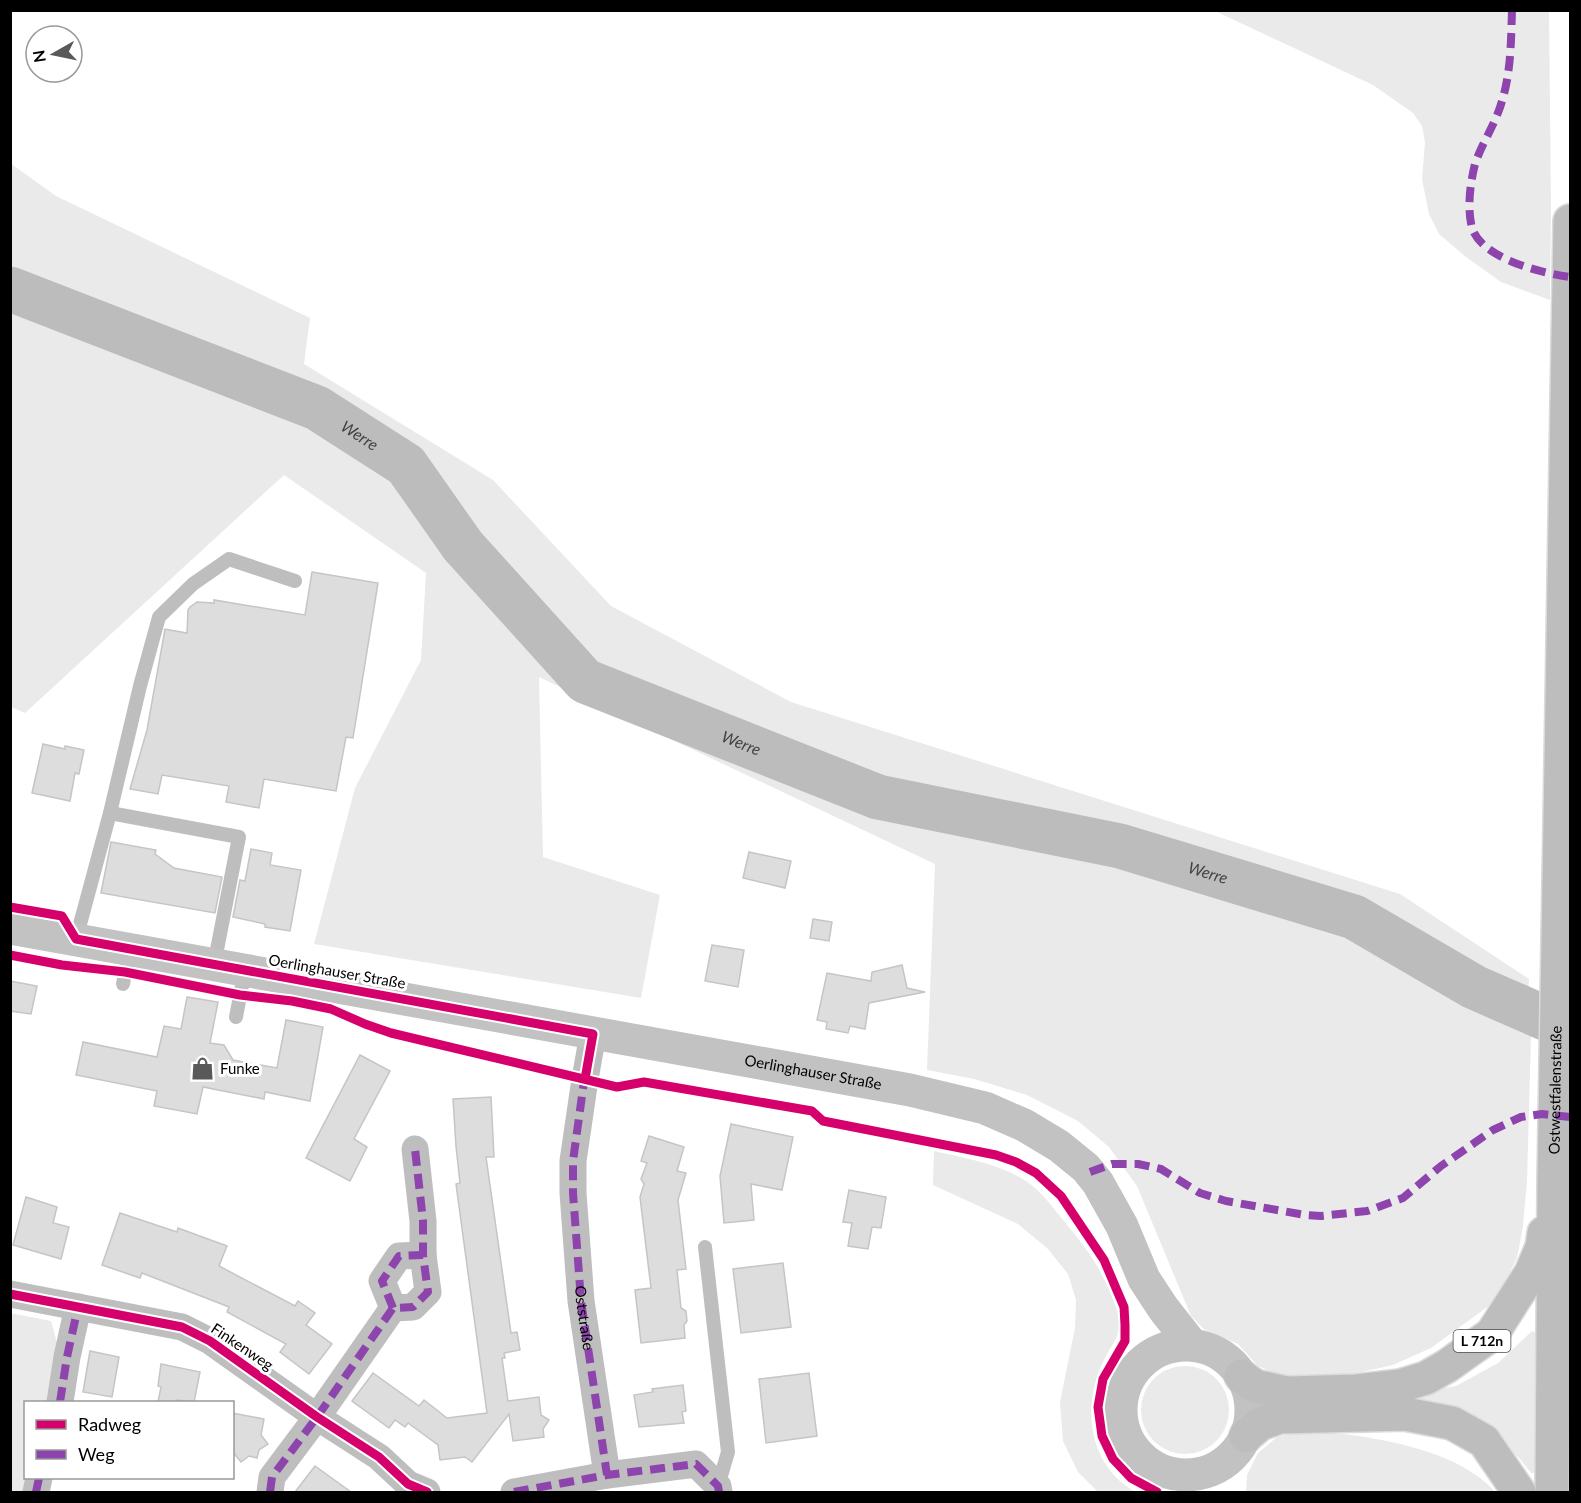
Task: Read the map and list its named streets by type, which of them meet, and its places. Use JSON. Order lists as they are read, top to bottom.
{
  "streets": {
    "main road": ["Oerlinghauser Straße", "Ostwestfalenstraße", "L 712n"],
    "street": ["Oststraße", "Finkenweg"]
  },
  "crossings": [
    ["Oerlinghauser Straße", "Oststraße"],
    ["Oerlinghauser Straße", "L 712n"],
    ["Ostwestfalenstraße", "L 712n"]
  ],
  "water": ["Werre"],
  "places": {
    "shop": ["Funke"]
  },
  "legend": ["Radweg", "Weg"],
  "north": "left"
}
